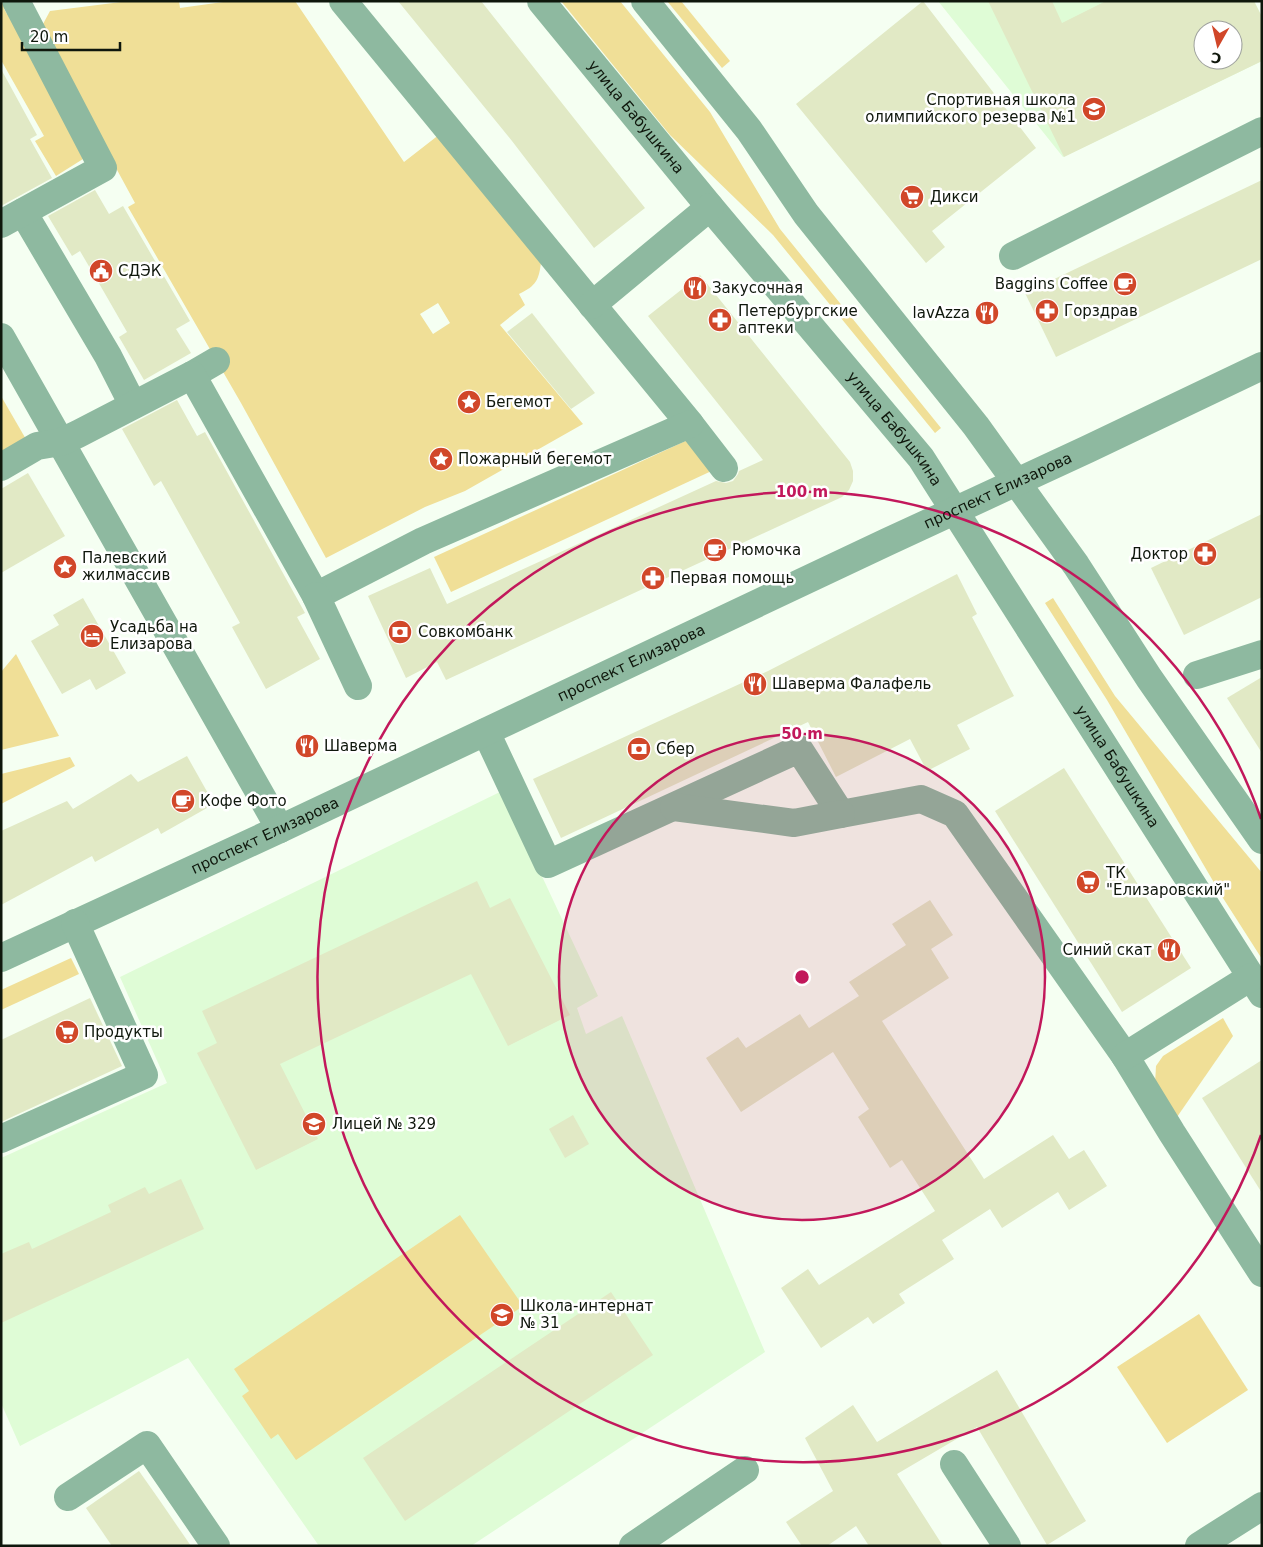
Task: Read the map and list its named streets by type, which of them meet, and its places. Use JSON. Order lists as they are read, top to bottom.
{
  "streets": {
    "street": ["улица Бабушкина", "проспект Елизарова"]
  },
  "crossings": [
    ["улица Бабушкина", "проспект Елизарова"]
  ],
  "places": {
    "school or university": ["Спортивная школа олимпийского резерва №1", "Лицей № 329", "Школа-интернат № 31"],
    "supermarket": ["Дикси", "ТК \"Елизаровский\"", "Продукты"],
    "public building": ["СДЭК"],
    "cafe": ["Baggins Coffee", "Рюмочка", "Кофе Фото"],
    "restaurant": [
      "Закусочная",
      "lavAzza",
      "Шаверма Фалафель",
      "Шаверма",
      "Синий скат"
    ],
    "pharmacy": [
      "Горздрав",
      "Петербургские аптеки",
      "Доктор",
      "Первая помощь"
    ],
    "place": ["Бегемот", "Пожарный бегемот", "Палевский жилмассив"],
    "bank": ["Совкомбанк", "Сбер"],
    "hotel": ["Усадьба на Елизарова"]
  },
  "scale_bar": "20 m",
  "north": "bottom",
  "rings": ["100 m", "50 m"]
}
